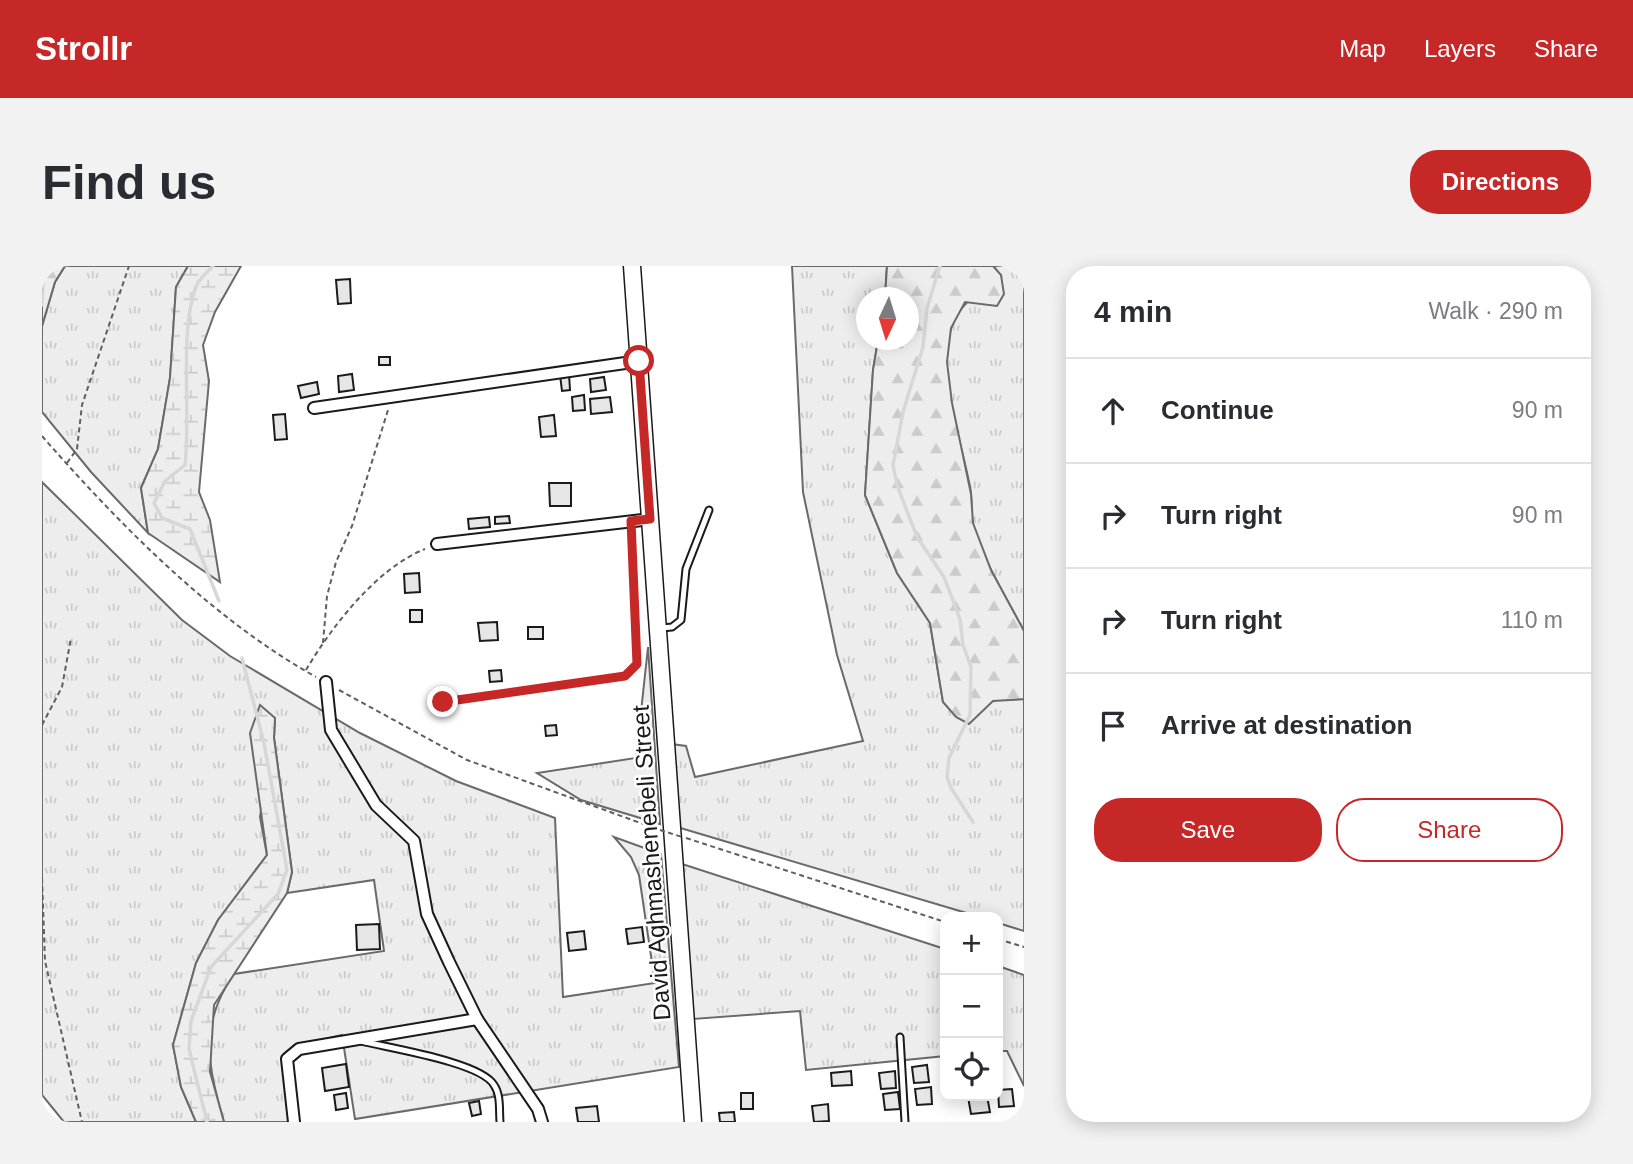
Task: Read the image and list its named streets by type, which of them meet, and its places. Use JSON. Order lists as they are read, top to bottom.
{
  "streets": {
    "street": ["David Aghmashenebeli Street"]
  },
  "north": "bottom",
  "page": {
    "header": "Strollr",
    "nav": ["Map", "Layers", "Share"],
    "buttons": [
      "Directions",
      ["Save", "Share"]
    ],
    "title": "Find us",
    "heading": ["4 min", "Walk · 290 m"],
    "list": [
      ["Continue", "90 m"],
      ["Turn right", "90 m"],
      ["Turn right", "110 m"],
      "Arrive at destination"
    ],
    "map_buttons": ["+", "−"]
  }
}
